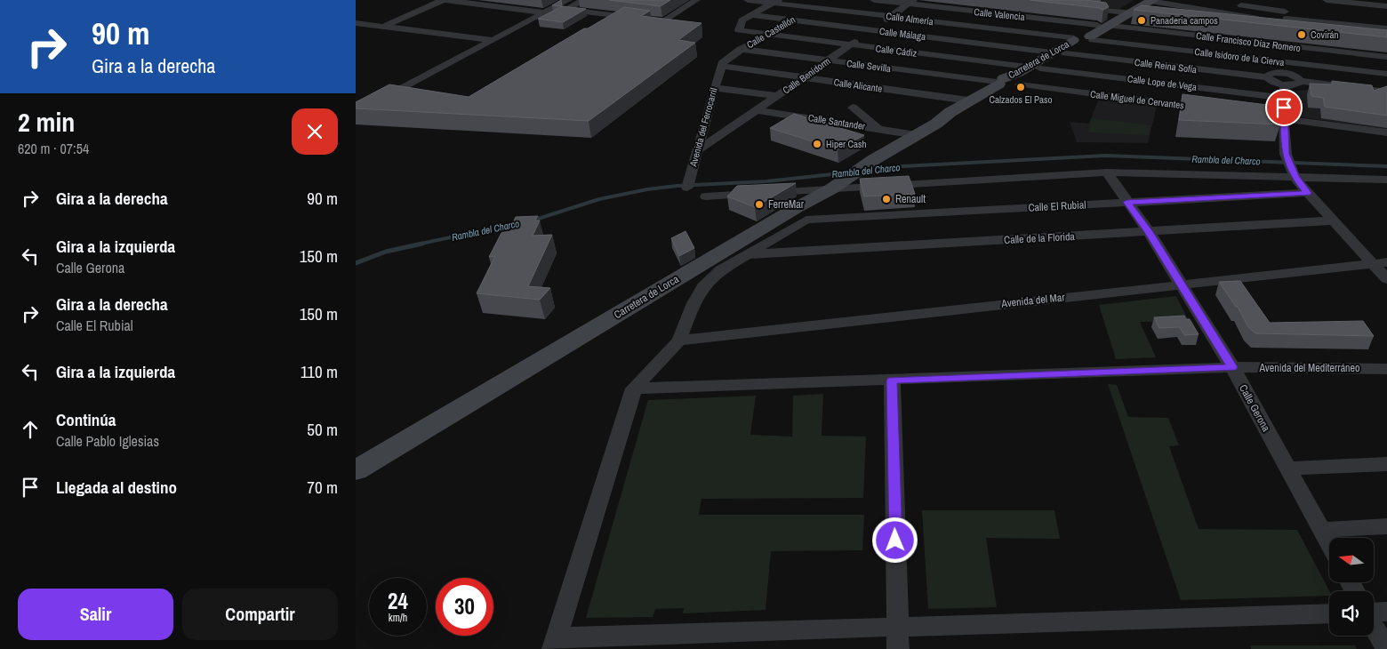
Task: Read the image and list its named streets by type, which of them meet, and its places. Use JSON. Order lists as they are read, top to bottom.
{
  "streets": {
    "main road": ["Carretera de Lorca"],
    "street": [
      "Calle Valencia",
      "Calle Almería",
      "Calle Castellón",
      "Calle Málaga",
      "Calle Francisco Díaz Romero",
      "Calle Cádiz",
      "Calle Isidoro de la Cierva",
      "Calle Sevilla",
      "Calle Reina Sofía",
      "Calle Benidorm",
      "Calle Lope de Vega",
      "Calle Alicante",
      "Calle Miguel de Cervantes",
      "Calle Santander",
      "Avenida del Ferrocarril",
      "Calle El Rubial",
      "Calle de la Florida",
      "Avenida del Mar",
      "Avenida del Mediterráneo",
      "Calle Gerona"
    ]
  },
  "crossings": [
    ["Calle Valencia", "Carretera de Lorca"],
    ["Calle Valencia", "Calle Benidorm"],
    ["Calle Almería", "Calle Castellón"],
    ["Calle Almería", "Calle Isidoro de la Cierva"],
    ["Calle Almería", "Carretera de Lorca"],
    ["Calle Almería", "Calle Benidorm"],
    ["Calle Castellón", "Calle Málaga"],
    ["Calle Castellón", "Calle Cádiz"],
    ["Calle Castellón", "Calle Sevilla"],
    ["Calle Castellón", "Calle Alicante"],
    ["Calle Castellón", "Avenida del Ferrocarril"],
    ["Calle Málaga", "Calle Cádiz"],
    ["Calle Málaga", "Carretera de Lorca"],
    ["Calle Málaga", "Calle Reina Sofía"],
    ["Calle Málaga", "Calle Benidorm"],
    ["Calle Francisco Díaz Romero", "Carretera de Lorca"],
    ["Calle Cádiz", "Carretera de Lorca"],
    ["Calle Cádiz", "Calle Benidorm"],
    ["Calle Isidoro de la Cierva", "Carretera de Lorca"],
    ["Carretera de Lorca", "Calle Sevilla"],
    ["Carretera de Lorca", "Calle Reina Sofía"],
    ["Carretera de Lorca", "Calle Lope de Vega"],
    ["Carretera de Lorca", "Calle Alicante"],
    ["Carretera de Lorca", "Calle Miguel de Cervantes"],
    ["Carretera de Lorca", "Calle Santander"],
    ["Carretera de Lorca", "Calle El Rubial"],
    ["Calle Sevilla", "Calle Benidorm"],
    ["Calle Sevilla", "Calle Miguel de Cervantes"],
    ["Calle Benidorm", "Calle Alicante"],
    ["Calle Benidorm", "Calle Santander"],
    ["Calle Benidorm", "Avenida del Ferrocarril"],
    ["Calle Alicante", "Avenida del Ferrocarril"],
    ["Calle El Rubial", "Calle Gerona"],
    ["Calle de la Florida", "Calle Gerona"],
    ["Avenida del Mar", "Calle Gerona"],
    ["Avenida del Mediterráneo", "Calle Gerona"]
  ],
  "water": ["Rambla del Charco"],
  "places": [
    "Panaderia campos",
    "Covirán",
    "Calzados El Paso",
    "Hiper Cash",
    "Renault",
    "FerreMar"
  ],
  "north": "left",
  "page": {
    "turn": ["90 m", "Gira a la derecha"],
    "heading": ["2 min", "620 m · 07:54"],
    "list": [
      {
        "name": "Gira a la derecha",
        "value": "90 m"
      },
      {
        "name": "Gira a la izquierda",
        "note": "Calle Gerona",
        "value": "150 m"
      },
      {
        "name": "Gira a la derecha",
        "note": "Calle El Rubial",
        "value": "150 m"
      },
      {
        "name": "Gira a la izquierda",
        "value": "110 m"
      },
      {
        "name": "Continúa",
        "note": "Calle Pablo Iglesias",
        "value": "50 m"
      },
      {
        "name": "Llegada al destino",
        "value": "70 m"
      }
    ],
    "speed": "24 km/h",
    "limit": "30",
    "buttons": ["Salir", "Compartir"]
  }
}
